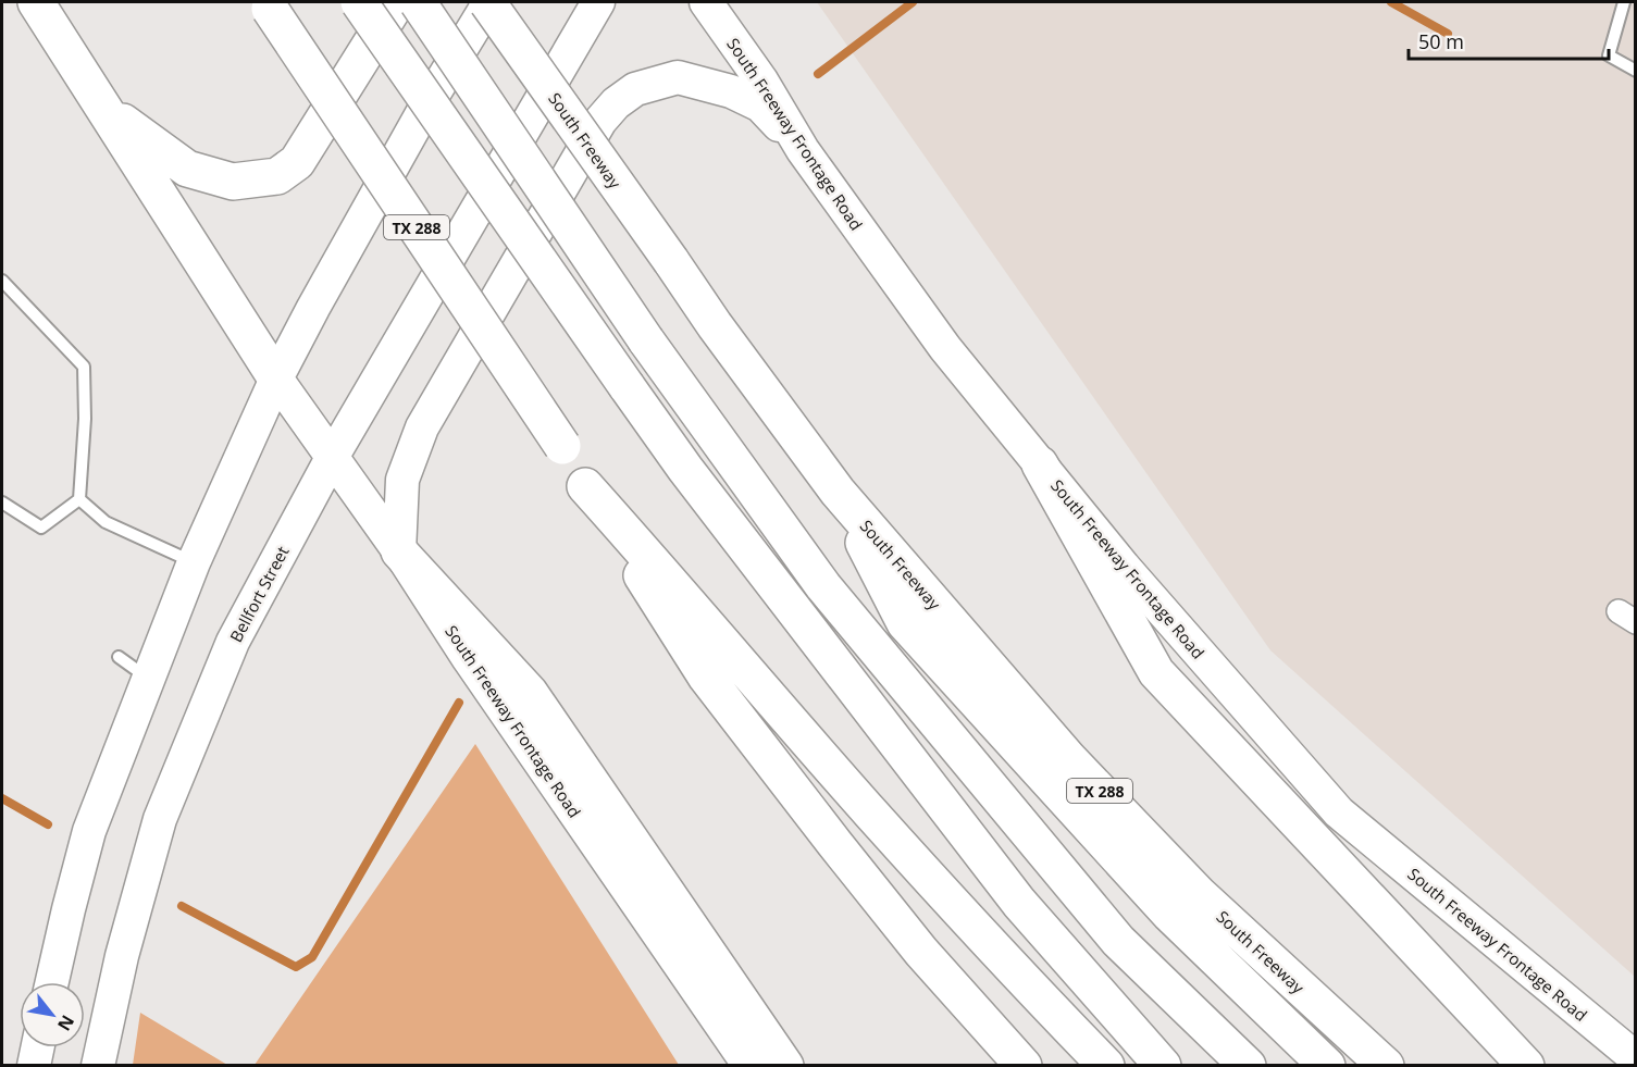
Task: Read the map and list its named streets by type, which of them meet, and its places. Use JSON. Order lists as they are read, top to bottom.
{
  "streets": {
    "highway": ["South Freeway", "TX 288"],
    "main road": ["South Freeway Frontage Road", "Bellfort Street"]
  },
  "crossings": [
    ["South Freeway Frontage Road", "Bellfort Street"]
  ],
  "scale_bar": "50 m",
  "north": "bottom right"
}
